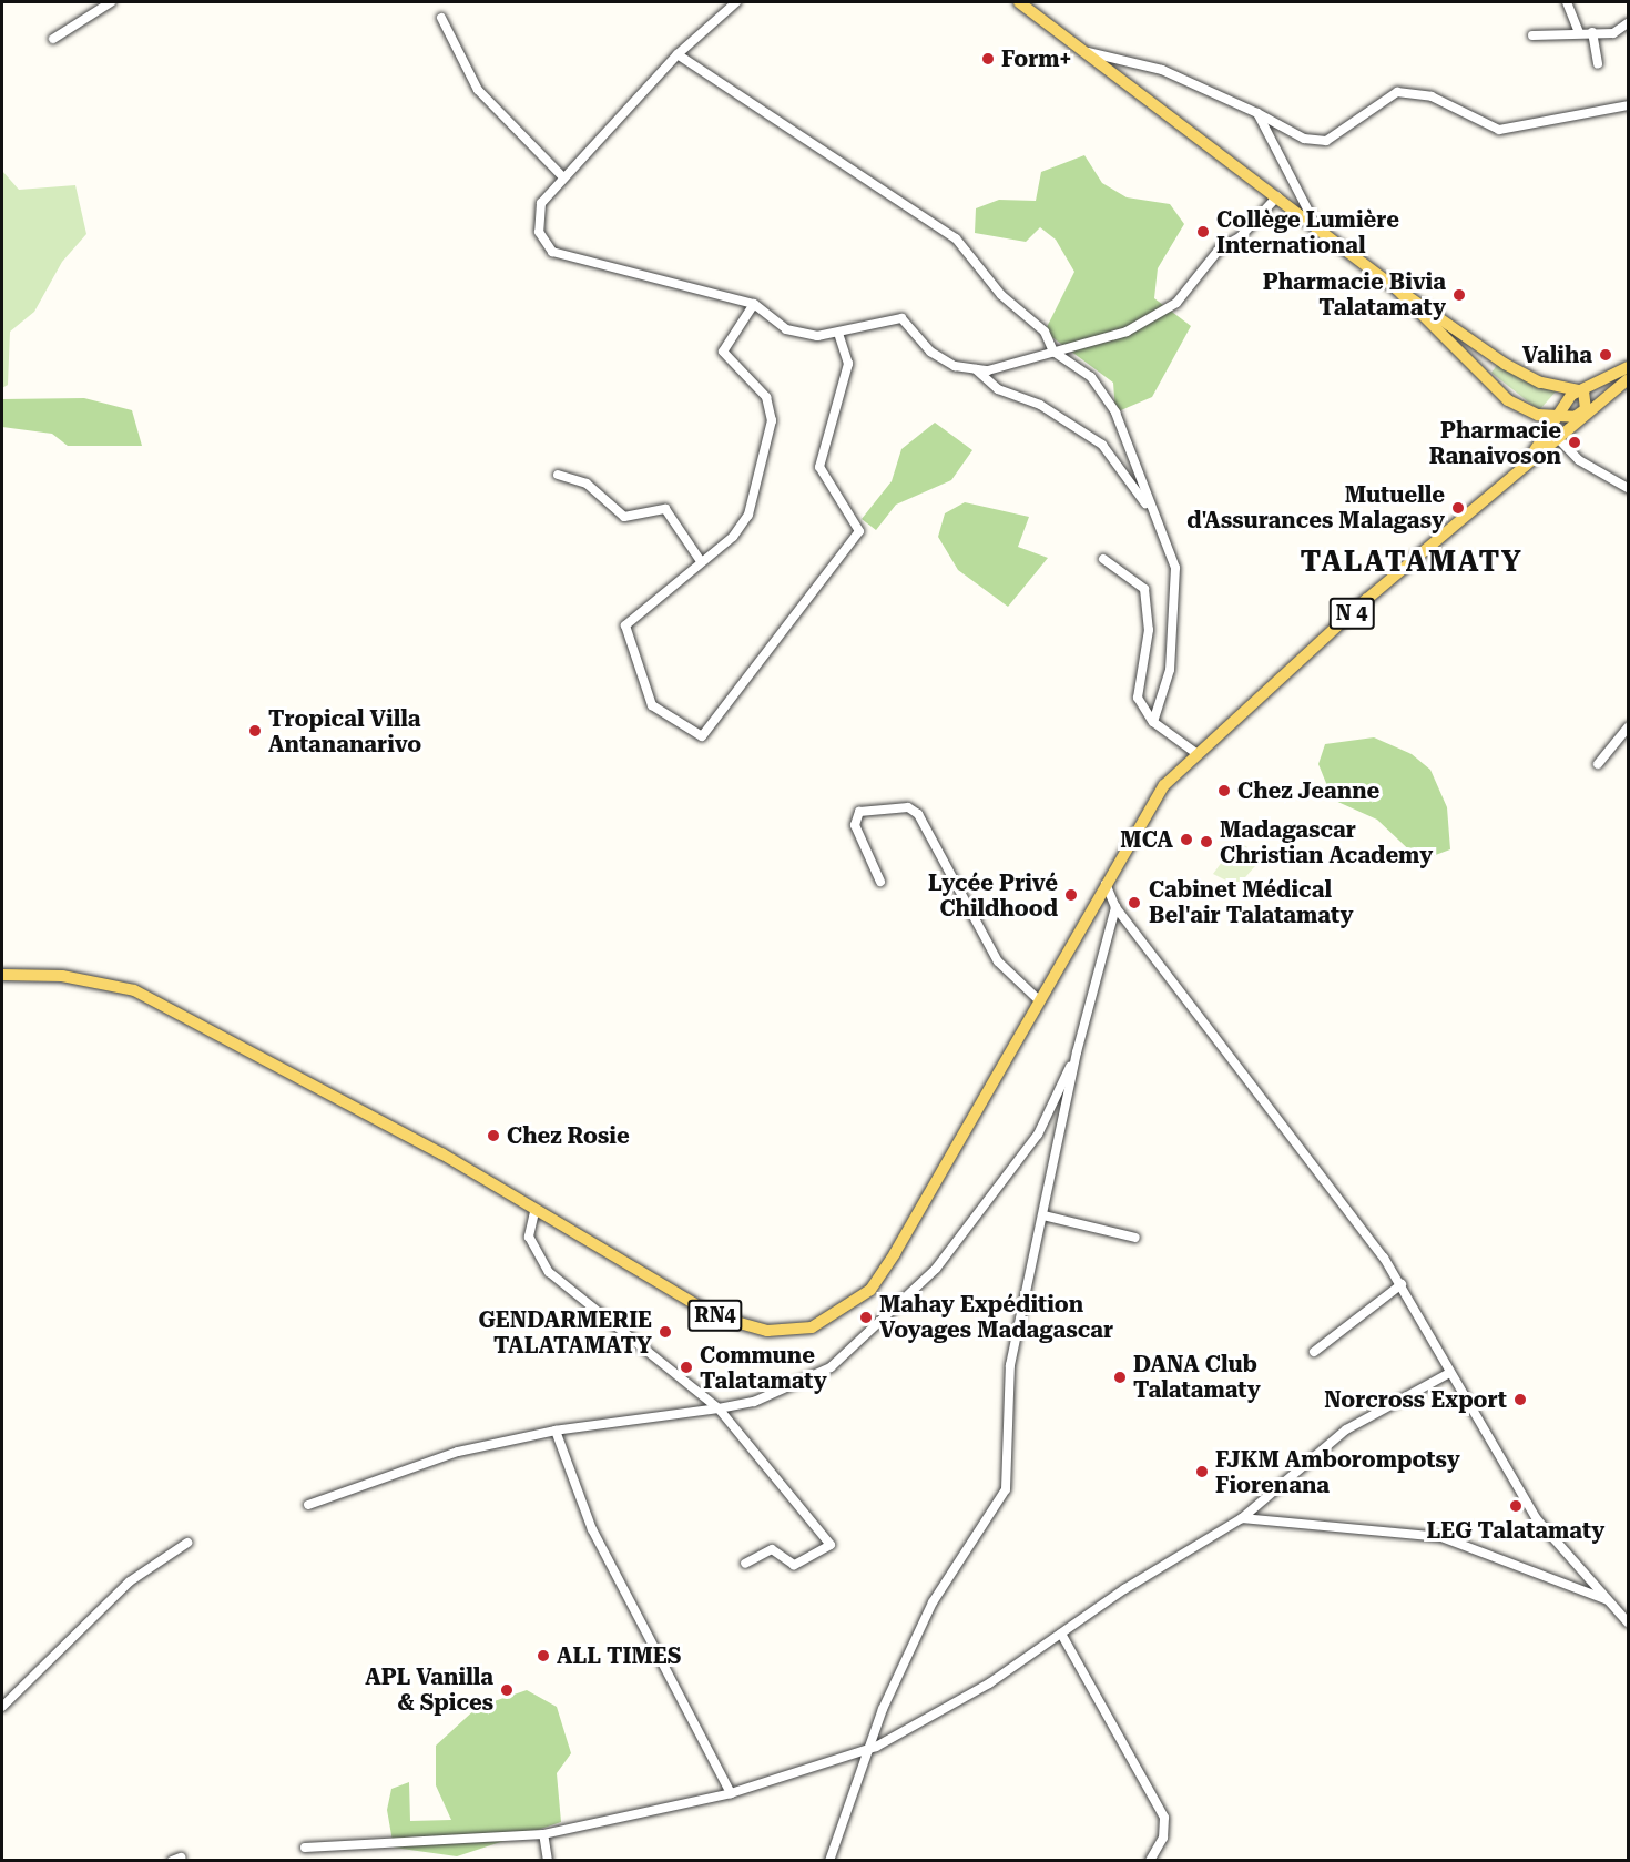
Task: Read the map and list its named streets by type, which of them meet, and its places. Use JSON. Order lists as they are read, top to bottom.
{
  "streets": {
    "main road": ["N 4", "RN4"]
  },
  "crossings": [
    ["N 4", "RN4"]
  ],
  "districts": ["TALATAMATY"],
  "places": [
    "Form+",
    "Collège Lumière International",
    "Pharmacie Bivia Talatamaty",
    "Valiha",
    "Pharmacie Ranaivoson",
    "Mutuelle d'Assurances Malagasy",
    "Tropical Villa Antananarivo",
    "Chez Jeanne",
    "MCA",
    "Madagascar Christian Academy",
    "Lycée Privé Childhood",
    "Cabinet Médical Bel'air Talatamaty",
    "Chez Rosie",
    "Mahay Expédition Voyages Madagascar",
    "GENDARMERIE TALATAMATY",
    "Commune Talatamaty",
    "DANA Club Talatamaty",
    "Norcross Export",
    "FJKM Amborompotsy Fiorenana",
    "LEG Talatamaty",
    "ALL TIMES",
    "APL Vanilla & Spices"
  ]
}
